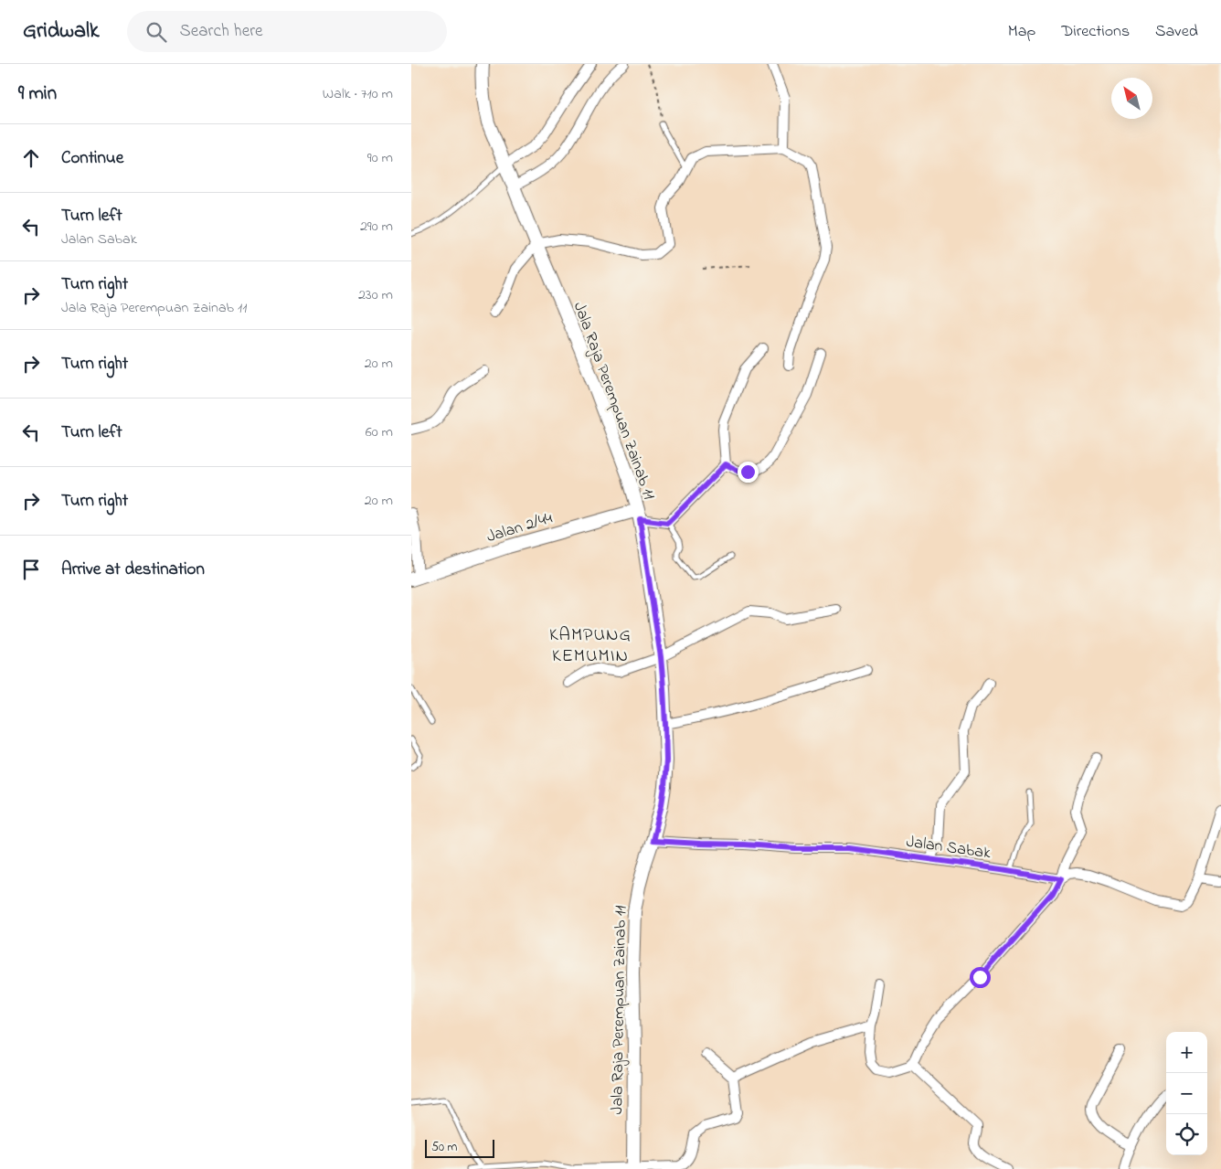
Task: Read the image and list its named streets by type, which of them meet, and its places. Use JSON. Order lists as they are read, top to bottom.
{
  "streets": {
    "main road": ["Jala Raja Perempuan Zainab 11", "Jalan 2/44"],
    "street": ["Jalan Sabak"]
  },
  "crossings": [
    ["Jala Raja Perempuan Zainab 11", "Jalan 2/44"],
    ["Jala Raja Perempuan Zainab 11", "Jalan Sabak"]
  ],
  "districts": ["KAMPUNG KEMUMIN"],
  "scale_bar": "50 m",
  "north": "top left",
  "page": {
    "header": "Gridwalk",
    "search": "Search here",
    "nav": ["Map", "Directions", "Saved"],
    "heading": ["9 min", "Walk · 710 m"],
    "list": [
      ["Continue", "90 m"],
      ["Turn left", "Jalan Sabak", "290 m"],
      ["Turn right", "Jala Raja Perempuan Zainab 11", "230 m"],
      ["Turn right", "20 m"],
      ["Turn left", "60 m"],
      ["Turn right", "20 m"],
      "Arrive at destination"
    ],
    "map_buttons": ["+", "−"],
    "scale": "50 m"
  }
}
